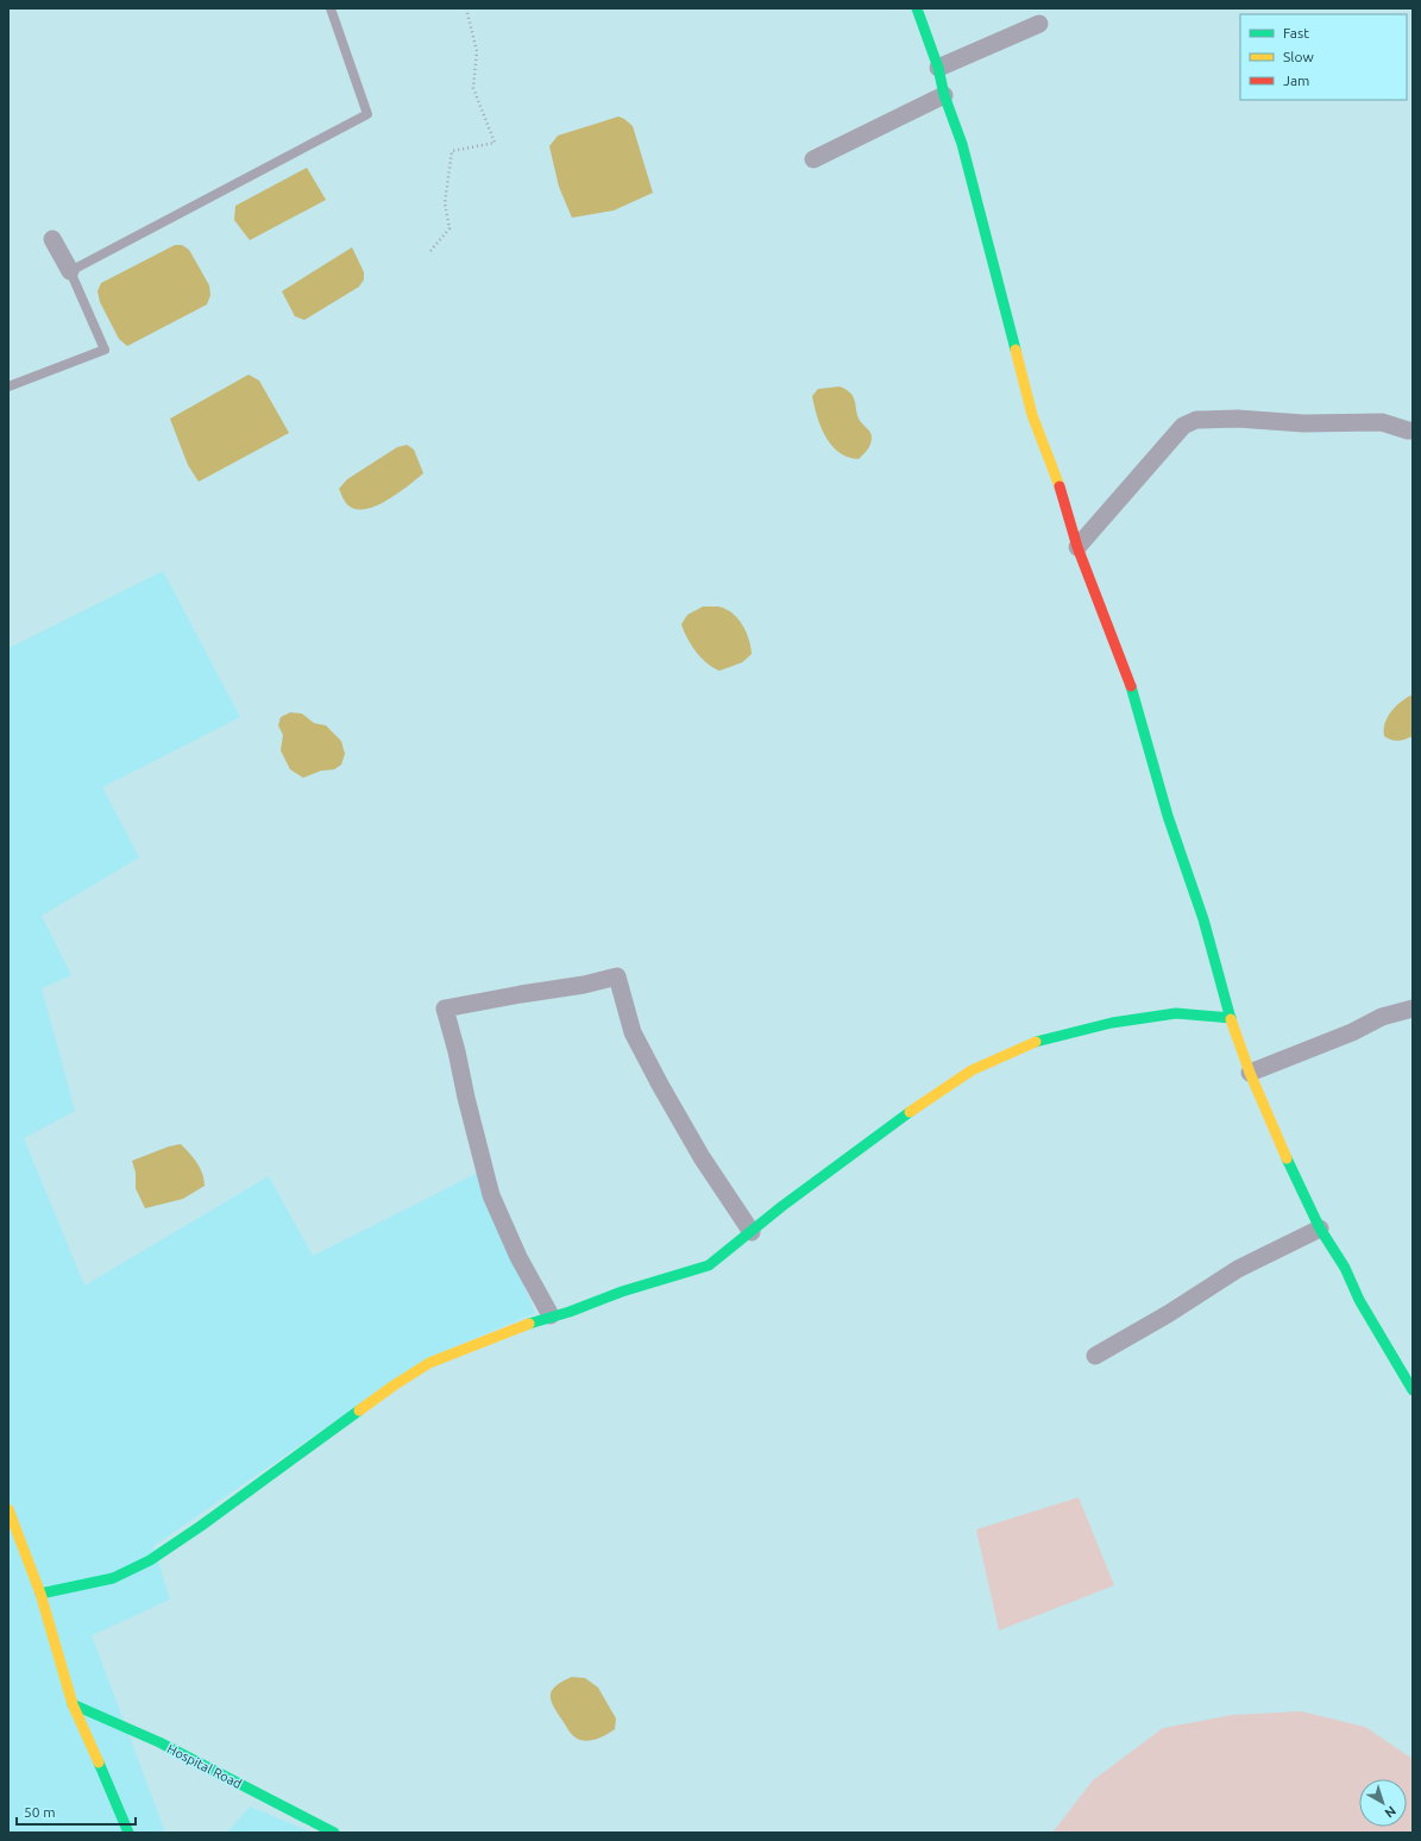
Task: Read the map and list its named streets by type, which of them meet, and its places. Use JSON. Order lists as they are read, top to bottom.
{
  "streets": {
    "street": ["Hospital Road"]
  },
  "legend": ["Fast", "Slow", "Jam"],
  "scale_bar": "50 m",
  "north": "bottom right"
}
